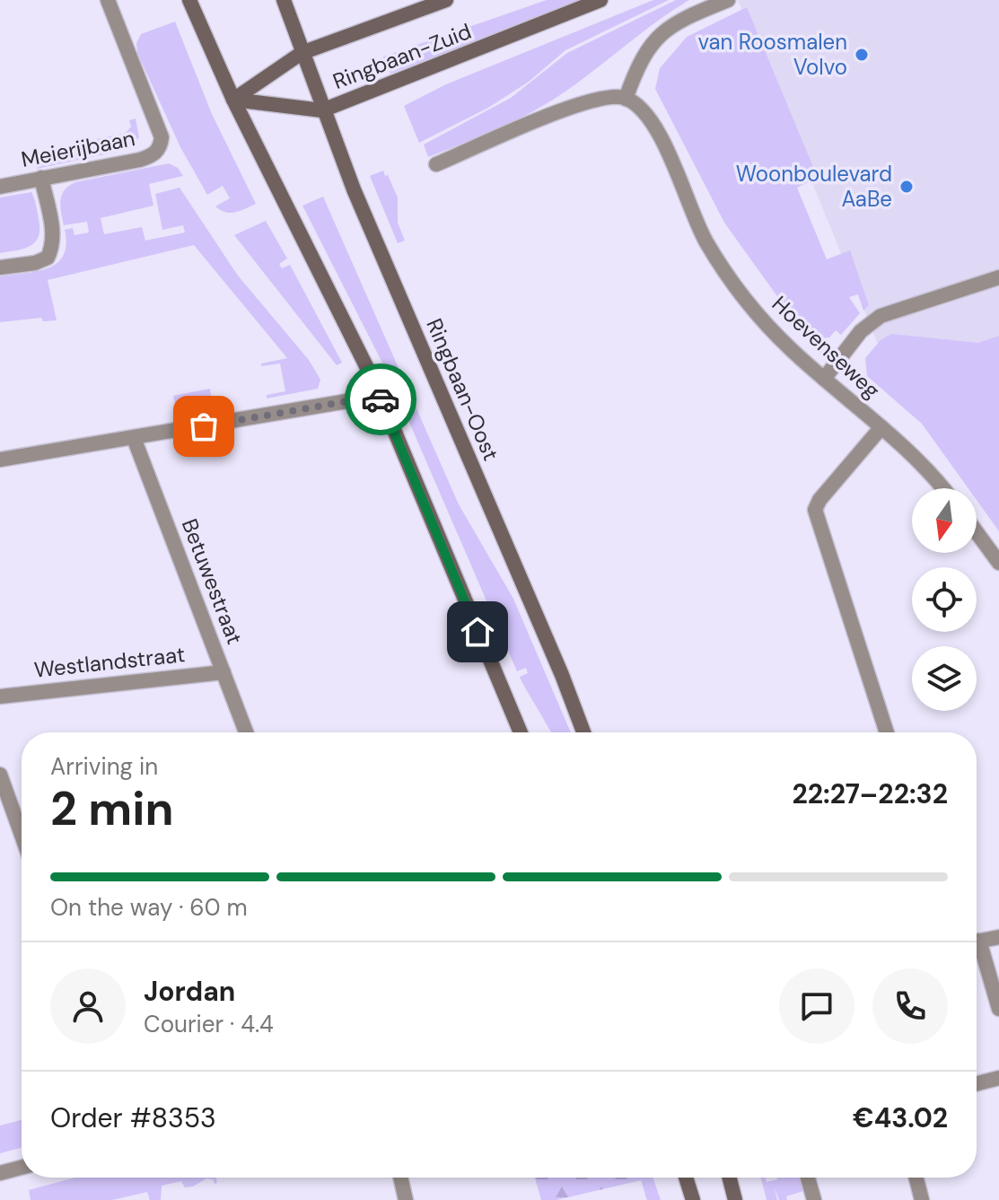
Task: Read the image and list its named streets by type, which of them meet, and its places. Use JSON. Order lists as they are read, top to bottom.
{
  "streets": {
    "main road": ["Ringbaan-Zuid", "Ringbaan-Oost"],
    "street": [
      "Meierijbaan",
      "Hoevenseweg",
      "Betuwestraat",
      "Westlandstraat"
    ]
  },
  "crossings": [
    ["Ringbaan-Zuid", "Ringbaan-Oost"],
    ["Betuwestraat", "Westlandstraat"]
  ],
  "places": ["van Roosmalen Volvo", "Woonboulevard AaBe"],
  "north": "bottom",
  "page": {
    "heading": ["2 min", "Arriving in", "22:27–22:32"],
    "panel": [
      "Jordan",
      "Courier · 4.4",
      "Order #8353",
      "€43.02"
    ],
    "bar": "On the way · 60 m"
  }
}
